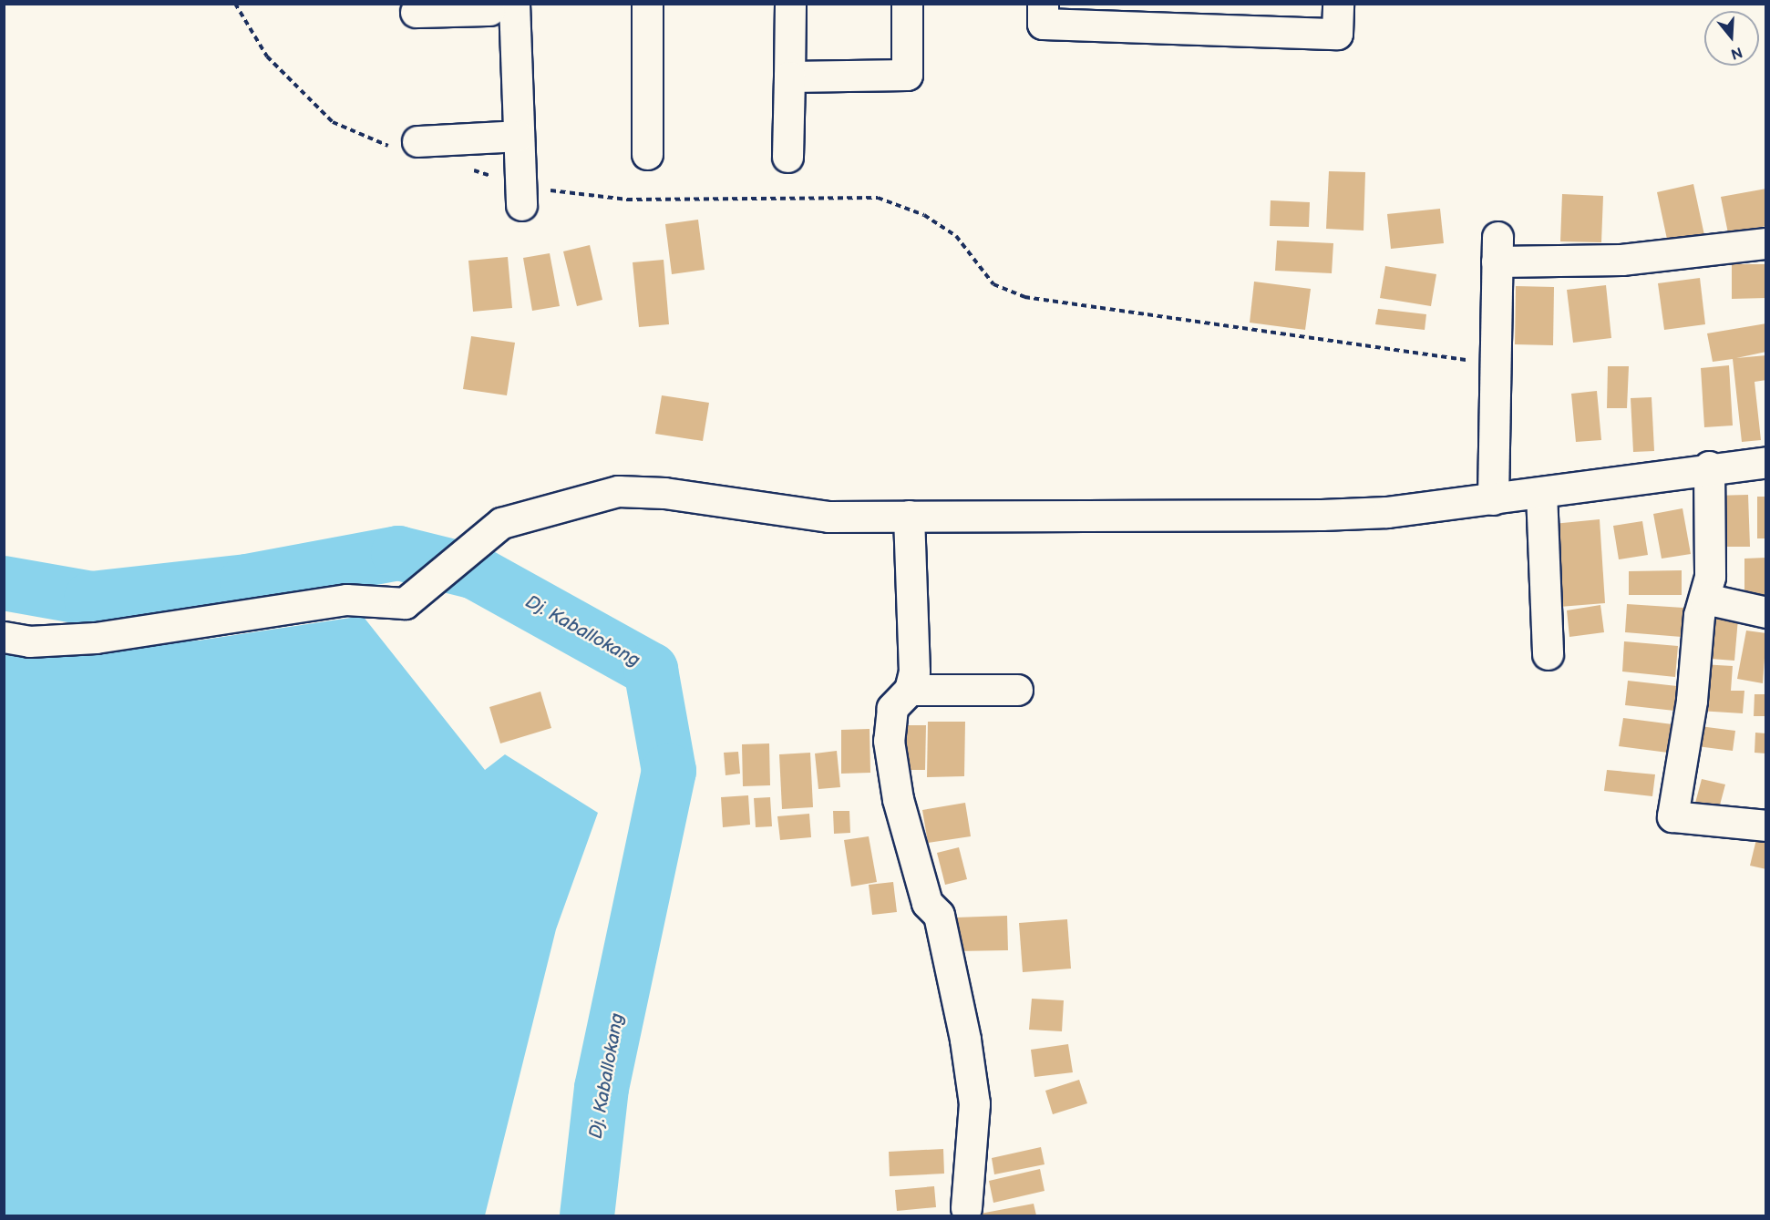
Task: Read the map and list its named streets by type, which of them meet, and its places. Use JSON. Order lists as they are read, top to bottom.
{
  "water": ["Dj. Kaballokang"],
  "north": "bottom"
}
